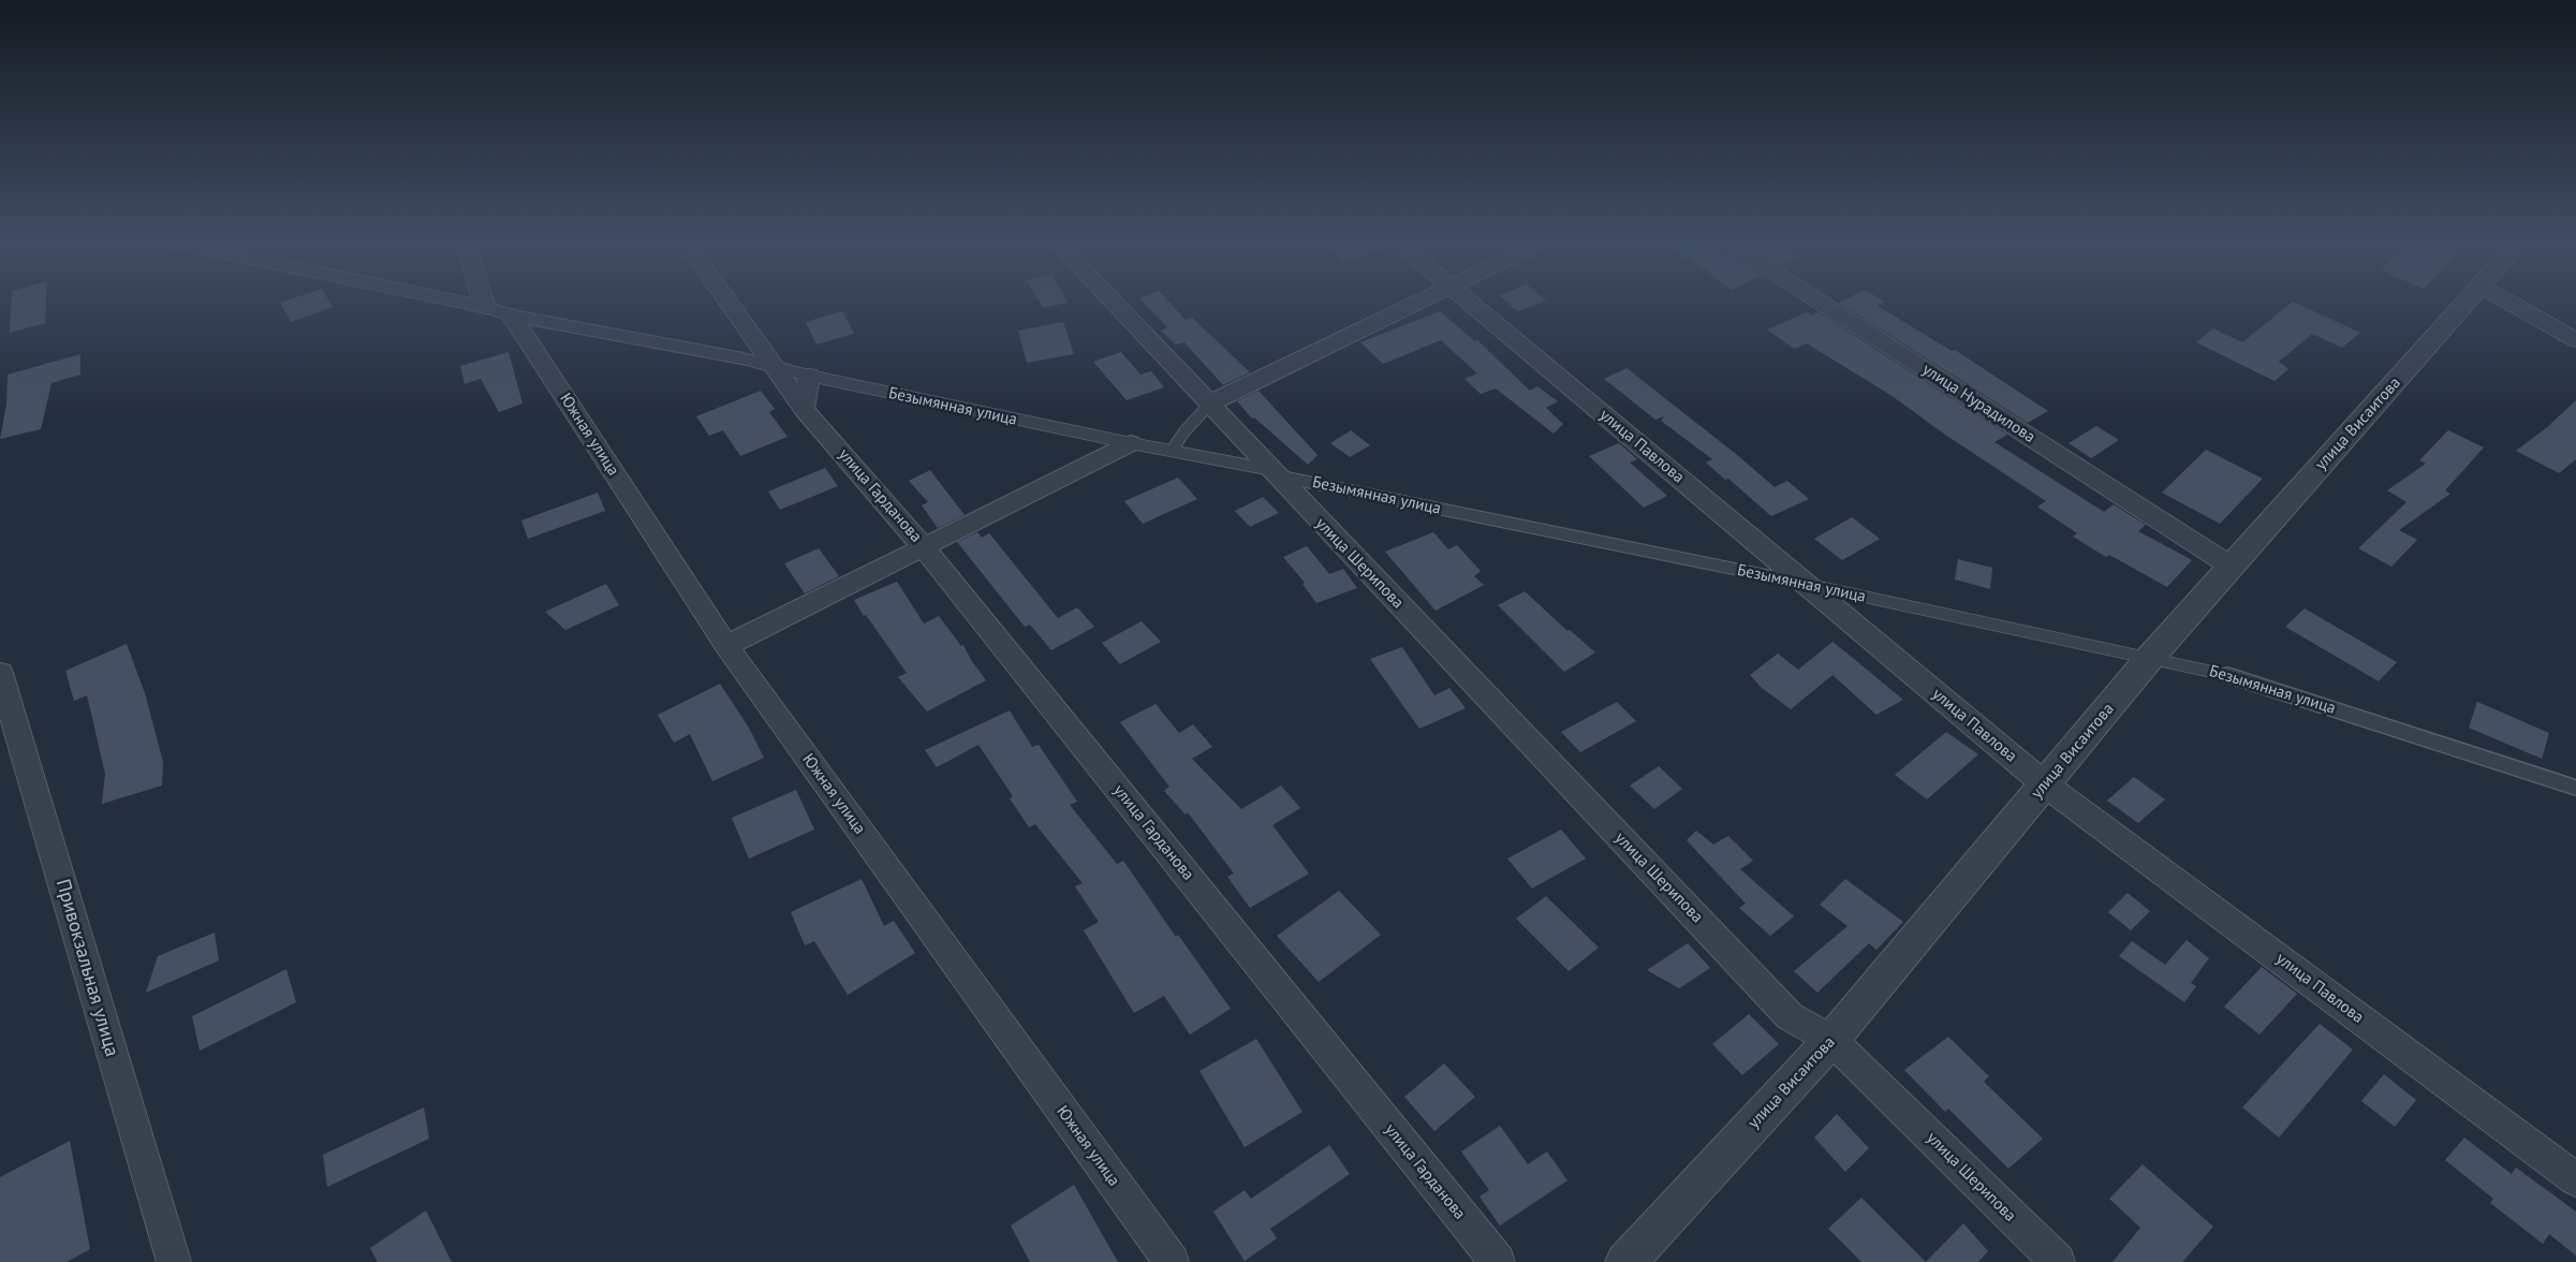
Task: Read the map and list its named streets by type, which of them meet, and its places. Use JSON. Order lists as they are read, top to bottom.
{
  "streets": {
    "street": [
      "улица Нурадилова",
      "улица Висаитова",
      "Южная улица",
      "улица Павлова",
      "улица Гарданова",
      "улица Шерипова",
      "Привокзальная улица"
    ],
    "lane": ["Безымянная улица"]
  },
  "crossings": [
    ["улица Нурадилова", "улица Висаитова"],
    ["Безымянная улица", "улица Висаитова"],
    ["Безымянная улица", "Южная улица"],
    ["Безымянная улица", "улица Павлова"],
    ["Безымянная улица", "улица Гарданова"],
    ["Безымянная улица", "улица Шерипова"],
    ["улица Висаитова", "улица Павлова"],
    ["улица Висаитова", "улица Шерипова"]
  ]
}
